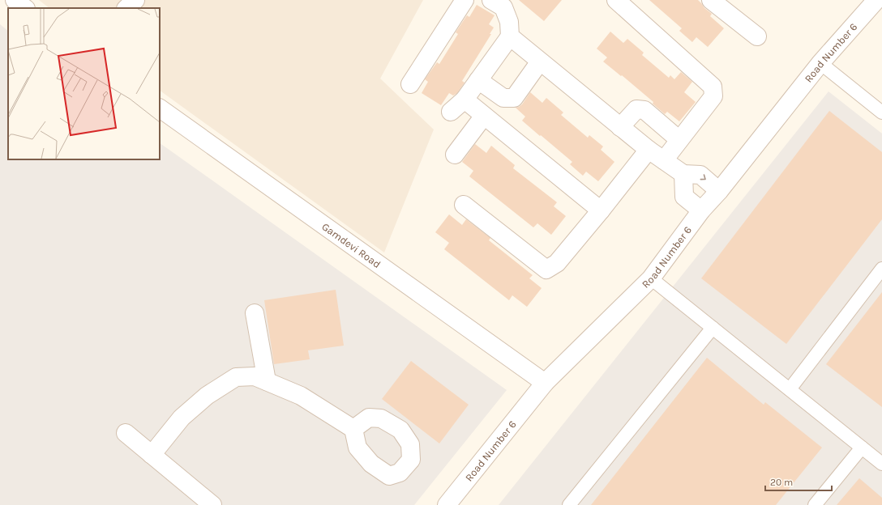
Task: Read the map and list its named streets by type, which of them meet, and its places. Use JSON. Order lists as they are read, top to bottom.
{
  "streets": {
    "street": ["Road Number 6", "Gamdevi Road"]
  },
  "crossings": [
    ["Road Number 6", "Gamdevi Road"]
  ],
  "scale_bar": "20 m"
}
